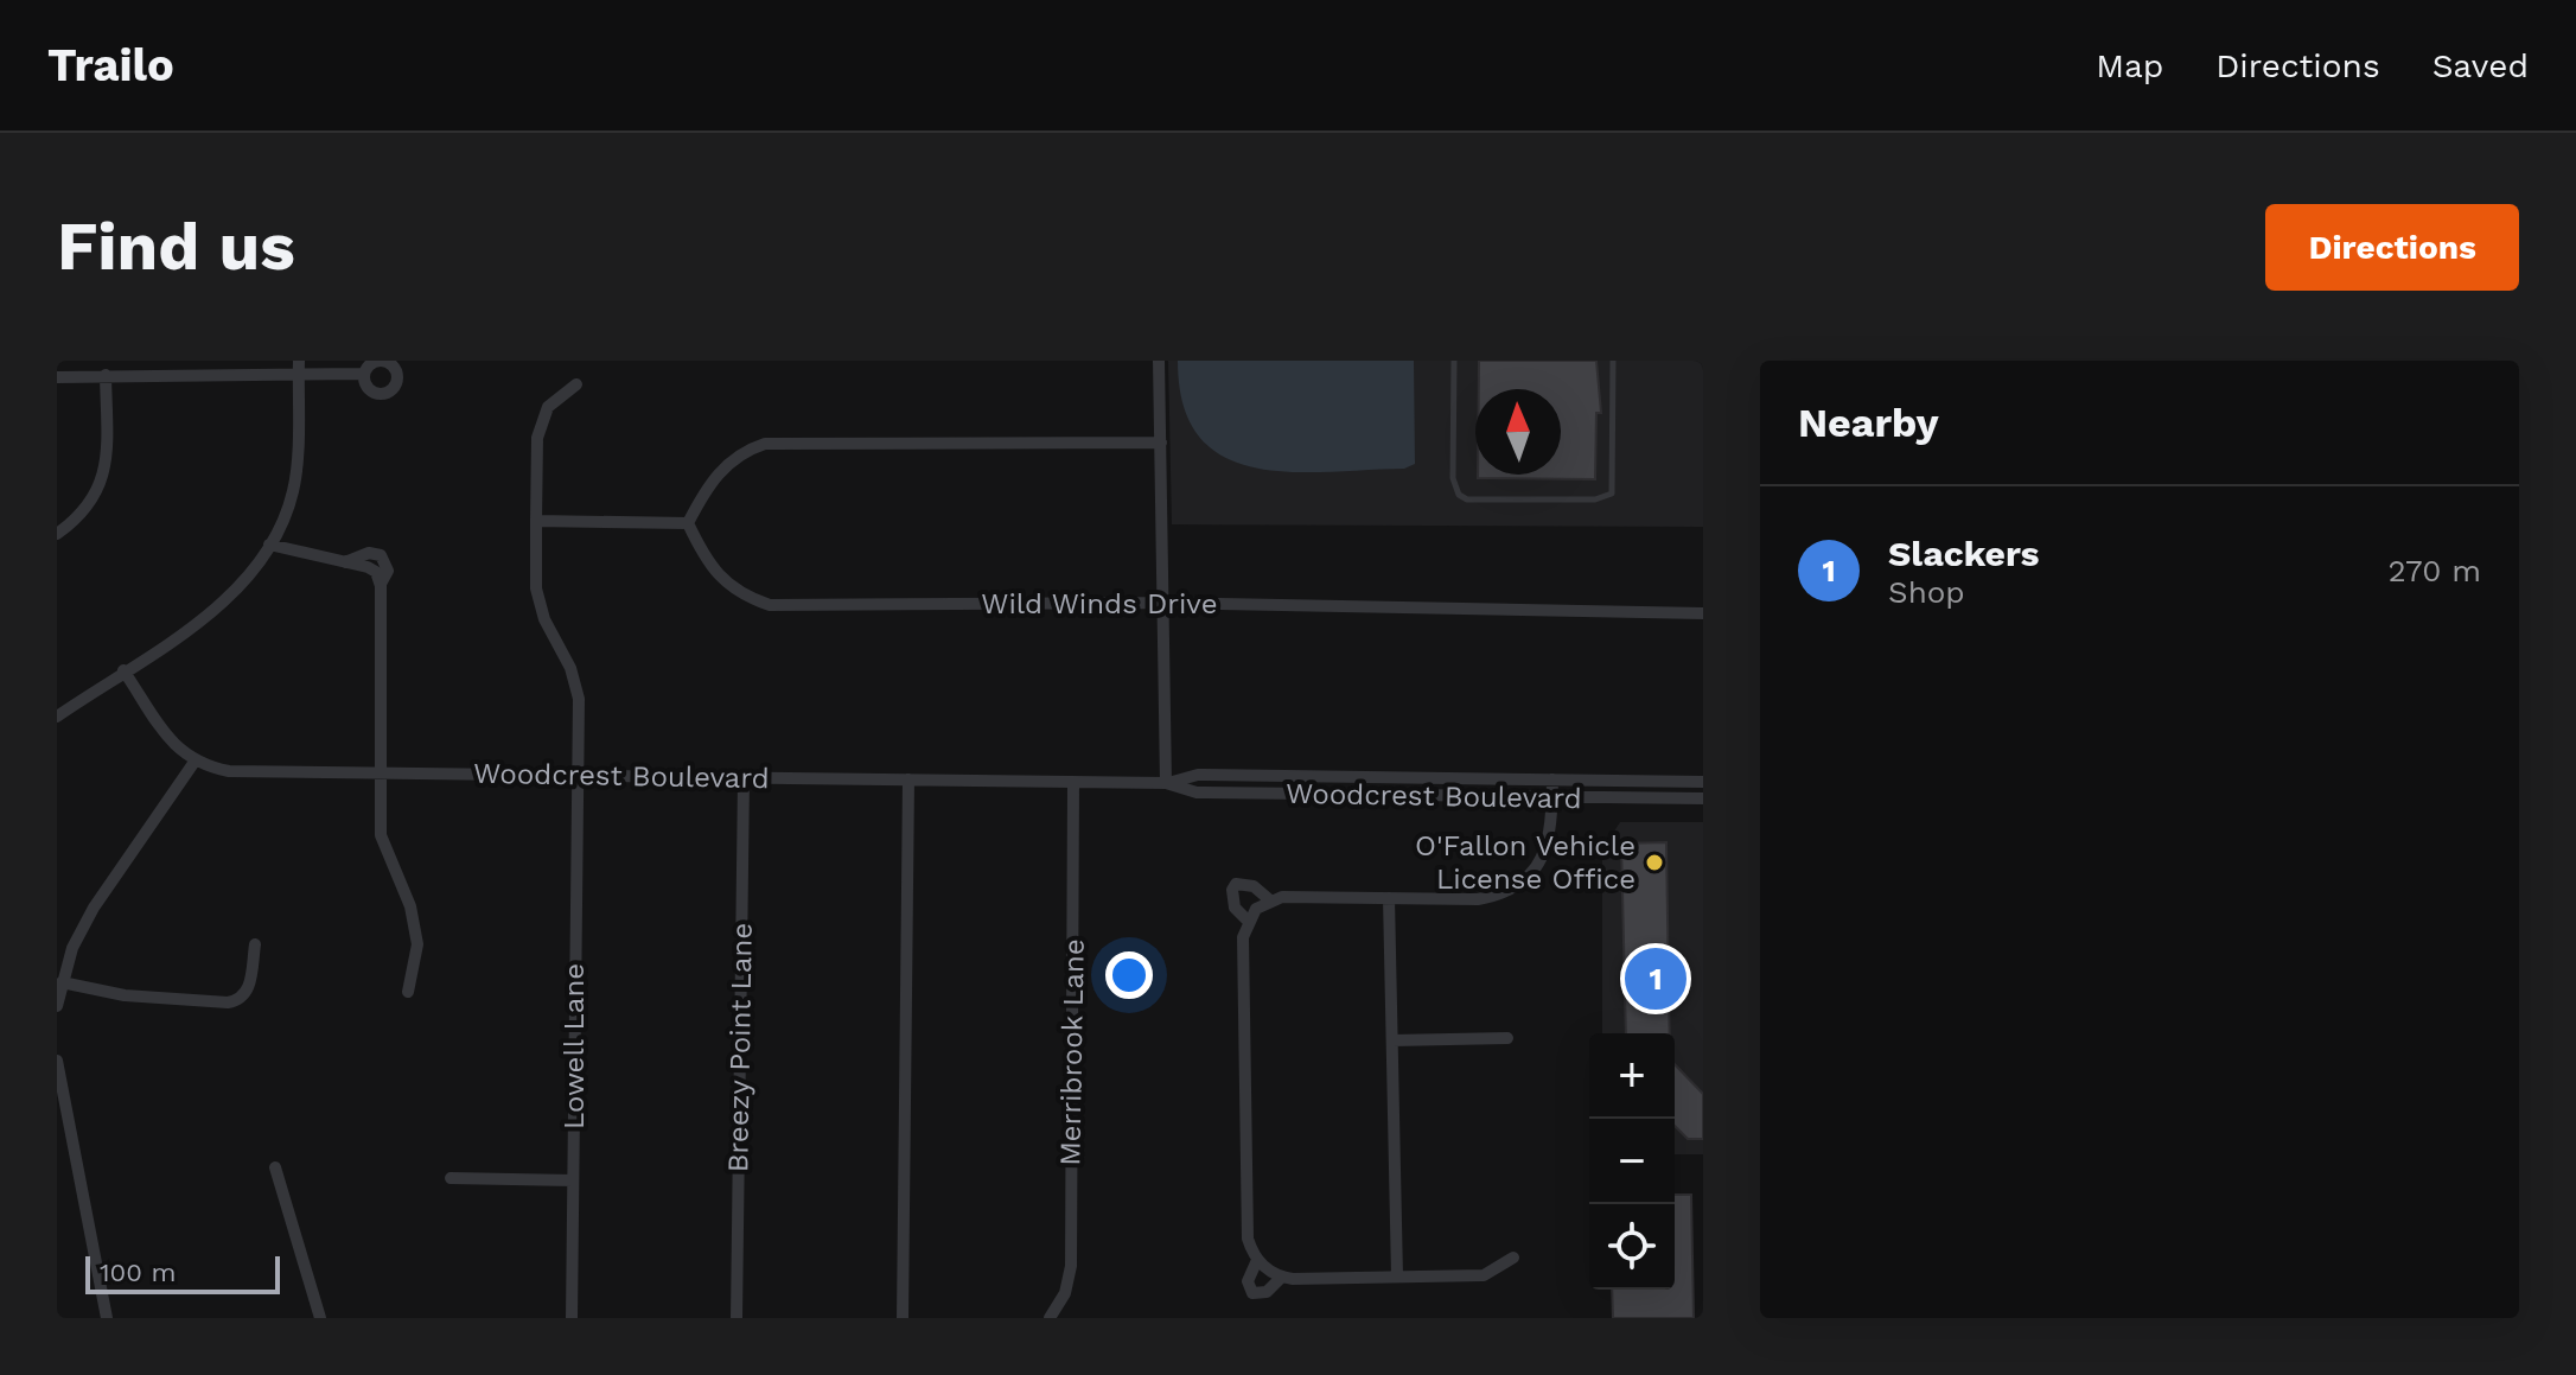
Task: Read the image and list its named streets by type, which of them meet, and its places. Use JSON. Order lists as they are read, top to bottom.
{
  "streets": {
    "street": [
      "Wild Winds Drive",
      "Woodcrest Boulevard",
      "Lowell Lane",
      "Breezy Point Lane",
      "Merribrook Lane"
    ]
  },
  "crossings": [
    ["Woodcrest Boulevard", "Lowell Lane"],
    ["Woodcrest Boulevard", "Breezy Point Lane"],
    ["Woodcrest Boulevard", "Merribrook Lane"]
  ],
  "places": ["O'Fallon Vehicle License Office"],
  "scale_bar": "100 m",
  "north": "top",
  "page": {
    "header": "Trailo",
    "nav": ["Map", "Directions", "Saved"],
    "buttons": "Directions",
    "title": "Find us",
    "heading": "Nearby",
    "list": [
      {
        "mark": "1",
        "name": "Slackers",
        "note": "Shop",
        "value": "270 m"
      }
    ],
    "pins": "1",
    "map_buttons": ["+", "−"],
    "scale": "100 m"
  }
}
